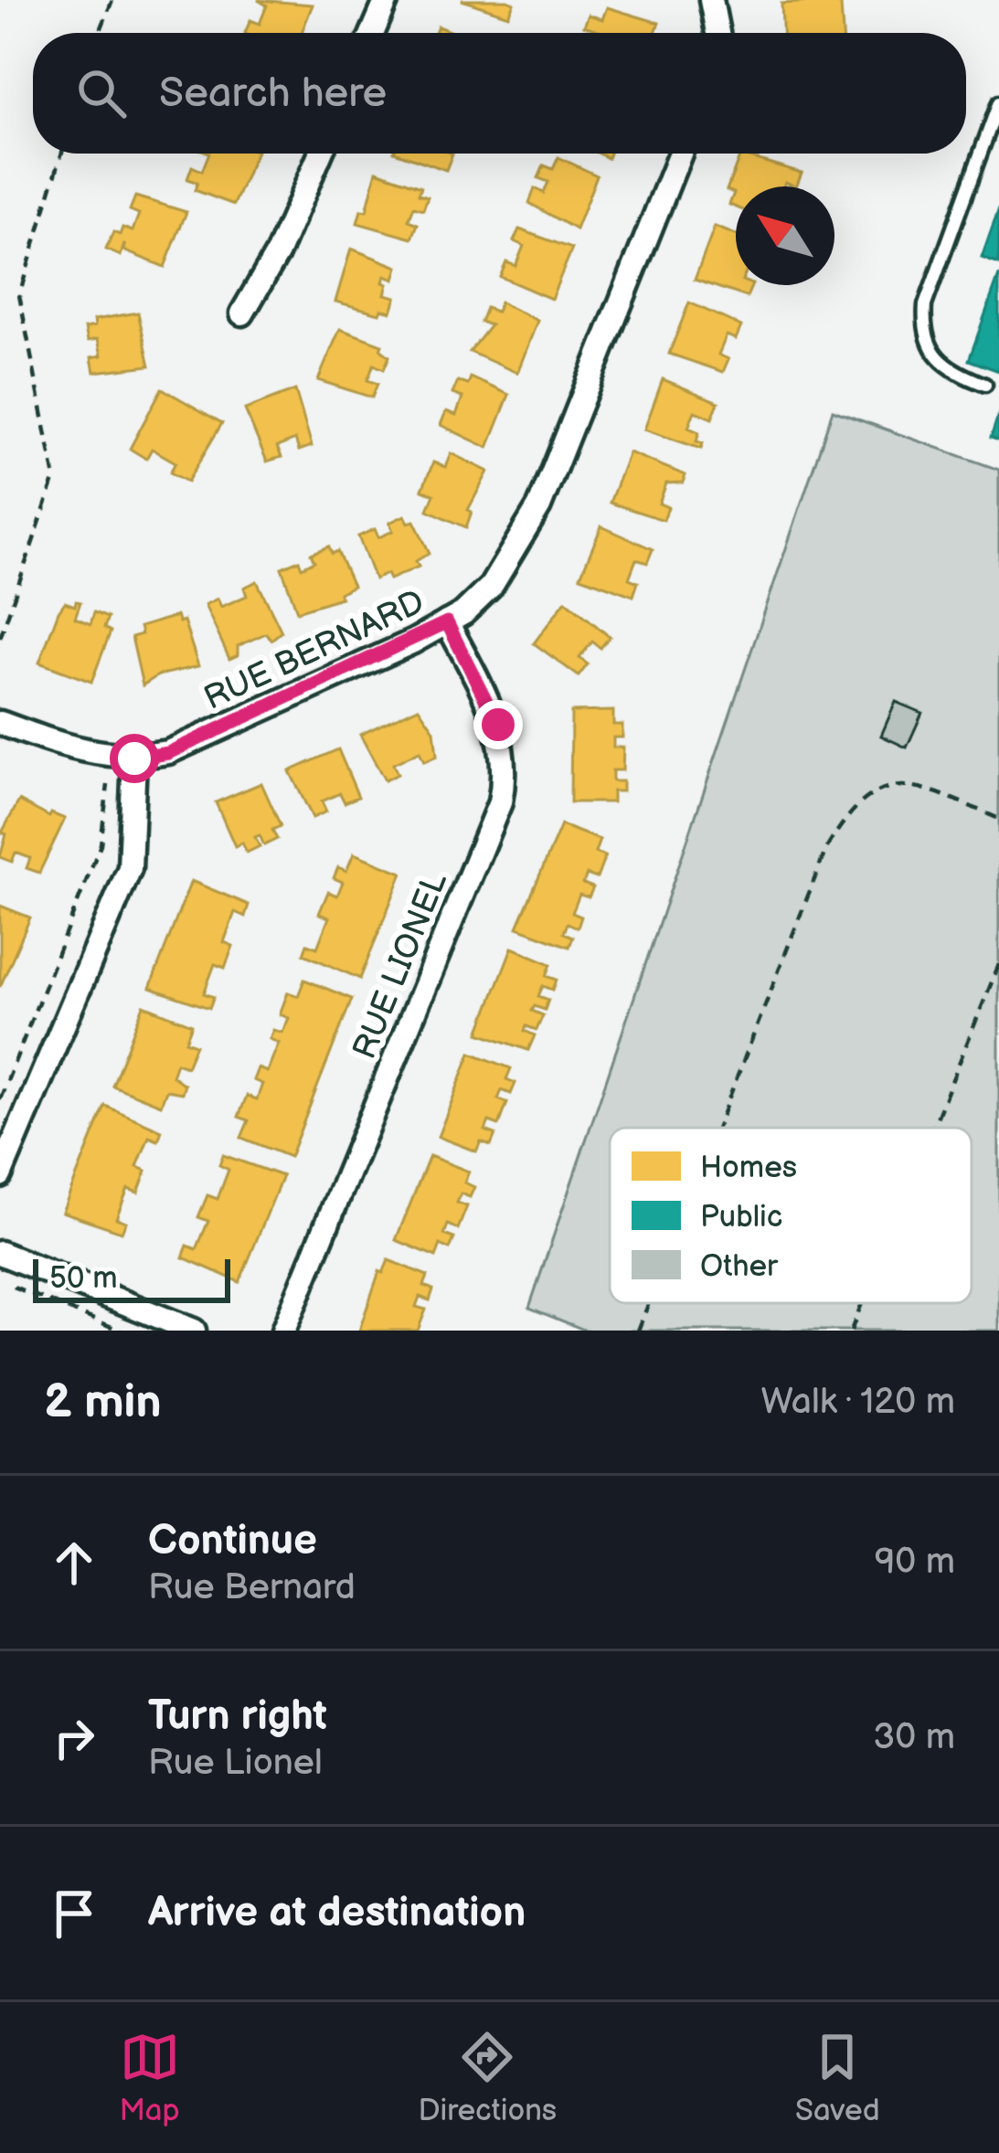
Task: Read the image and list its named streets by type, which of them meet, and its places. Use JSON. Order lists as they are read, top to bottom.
{
  "streets": {
    "street": ["RUE BERNARD", "RUE LIONEL"]
  },
  "crossings": [
    ["RUE BERNARD", "RUE LIONEL"]
  ],
  "legend": ["Homes", "Public", "Other"],
  "scale_bar": "50 m",
  "north": "top left",
  "page": {
    "search": "Search here",
    "scale": "50 m",
    "heading": ["2 min", "Walk · 120 m"],
    "list": [
      ["Continue", "Rue Bernard", "90 m"],
      ["Turn right", "Rue Lionel", "30 m"],
      "Arrive at destination"
    ],
    "nav": ["Map", "Directions", "Saved"]
  }
}
